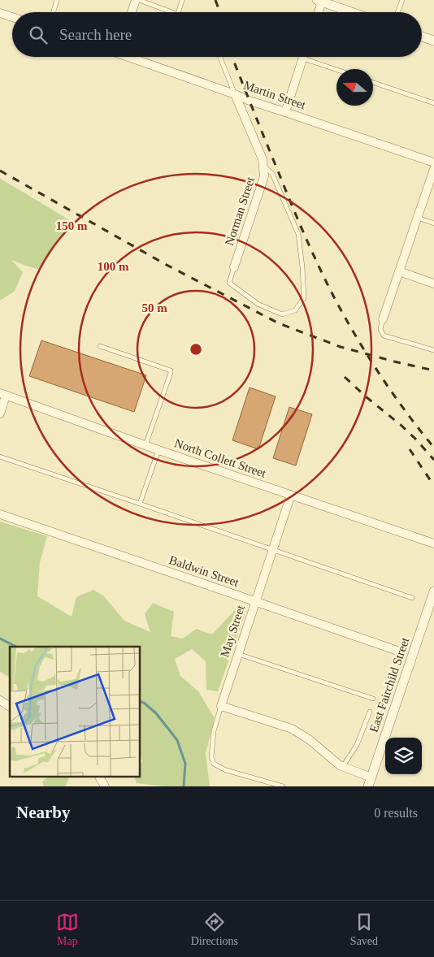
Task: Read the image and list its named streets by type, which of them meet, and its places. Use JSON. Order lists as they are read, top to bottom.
{
  "streets": {
    "street": [
      "Martin Street",
      "Norman Street",
      "North Collett Street",
      "Baldwin Street",
      "May Street",
      "East Fairchild Street"
    ]
  },
  "crossings": [
    ["Martin Street", "Norman Street"],
    ["North Collett Street", "May Street"],
    ["Baldwin Street", "May Street"]
  ],
  "north": "left",
  "page": {
    "search": "Search here",
    "heading": ["Nearby", "0 results"],
    "nav": ["Map", "Directions", "Saved"]
  },
  "rings": ["150 m", "100 m", "50 m"]
}
